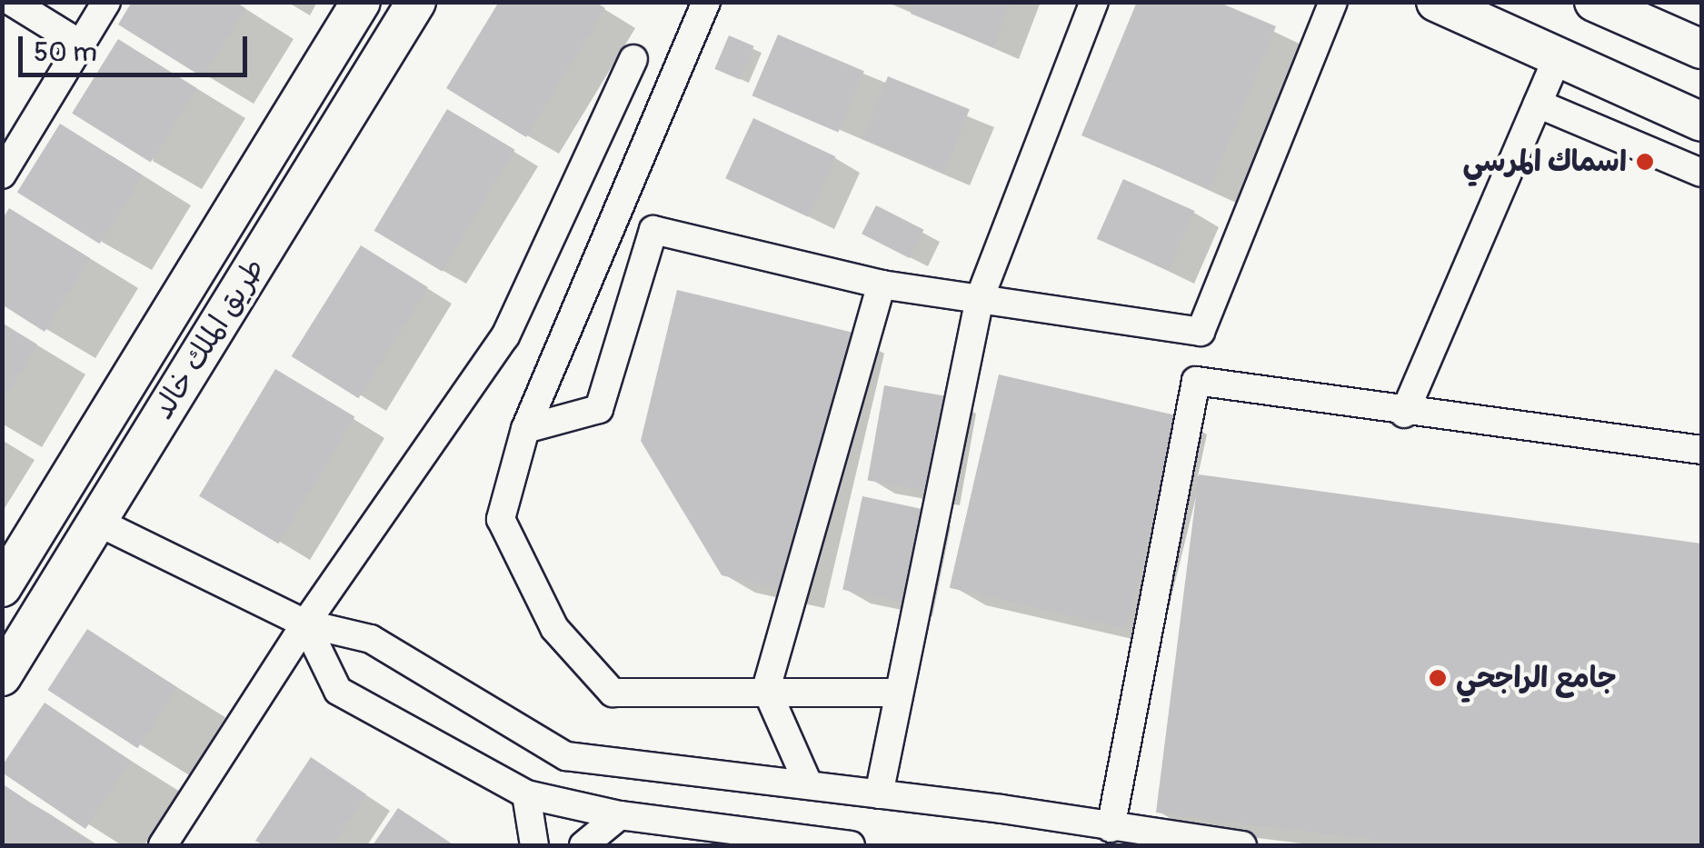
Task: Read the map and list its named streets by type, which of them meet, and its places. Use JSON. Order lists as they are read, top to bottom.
{
  "streets": {
    "main road": ["طريق الملك خالد"]
  },
  "places": ["اسماك المرسي", "جامع الراجحي"],
  "scale_bar": "50 m"
}
